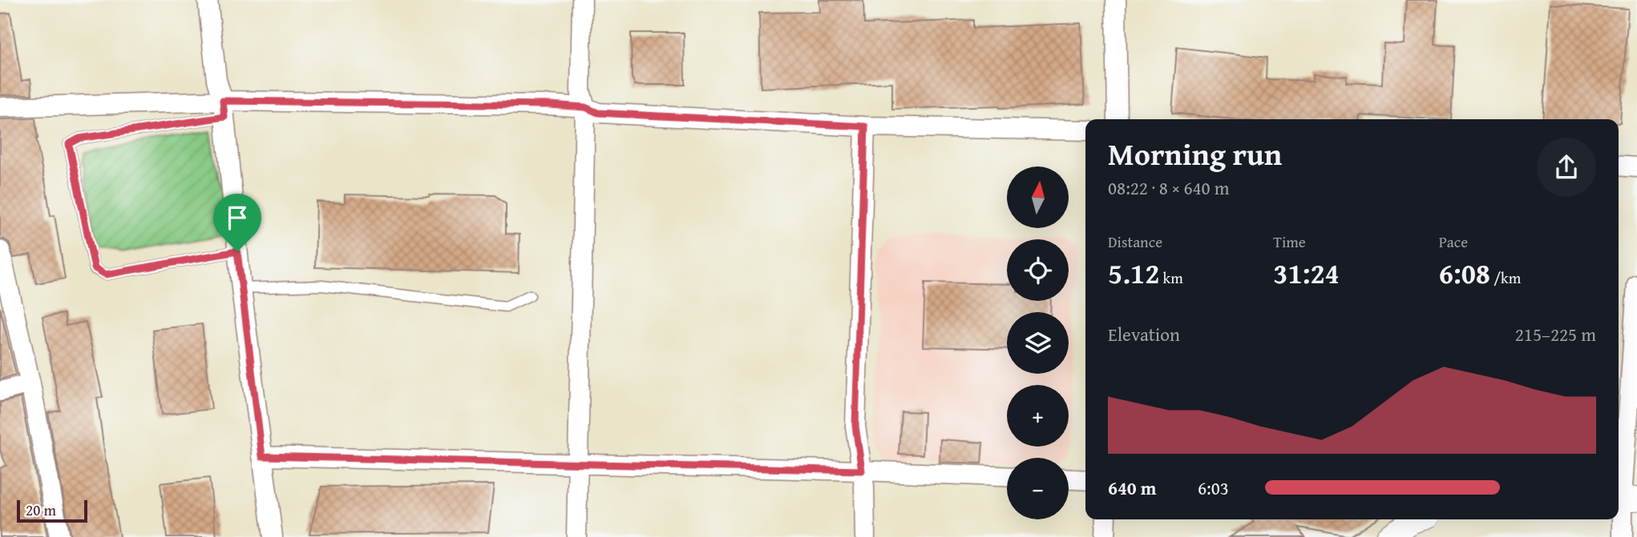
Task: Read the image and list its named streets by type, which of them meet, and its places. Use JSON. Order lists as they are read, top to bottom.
{
  "scale_bar": "20 m",
  "north": "top",
  "page": {
    "heading": ["Morning run", "08:22 · 8 × 640 m"],
    "map_buttons": ["+", "−"],
    "stats": [
      ["Distance", "5.12 km"],
      ["Time", "31:24"],
      ["Pace", "6:08 /km"]
    ],
    "chart": ["Elevation", "215–225 m"],
    "list": [
      {
        "name": "640 m",
        "note": "6:03"
      }
    ],
    "scale": "20 m"
  }
}
